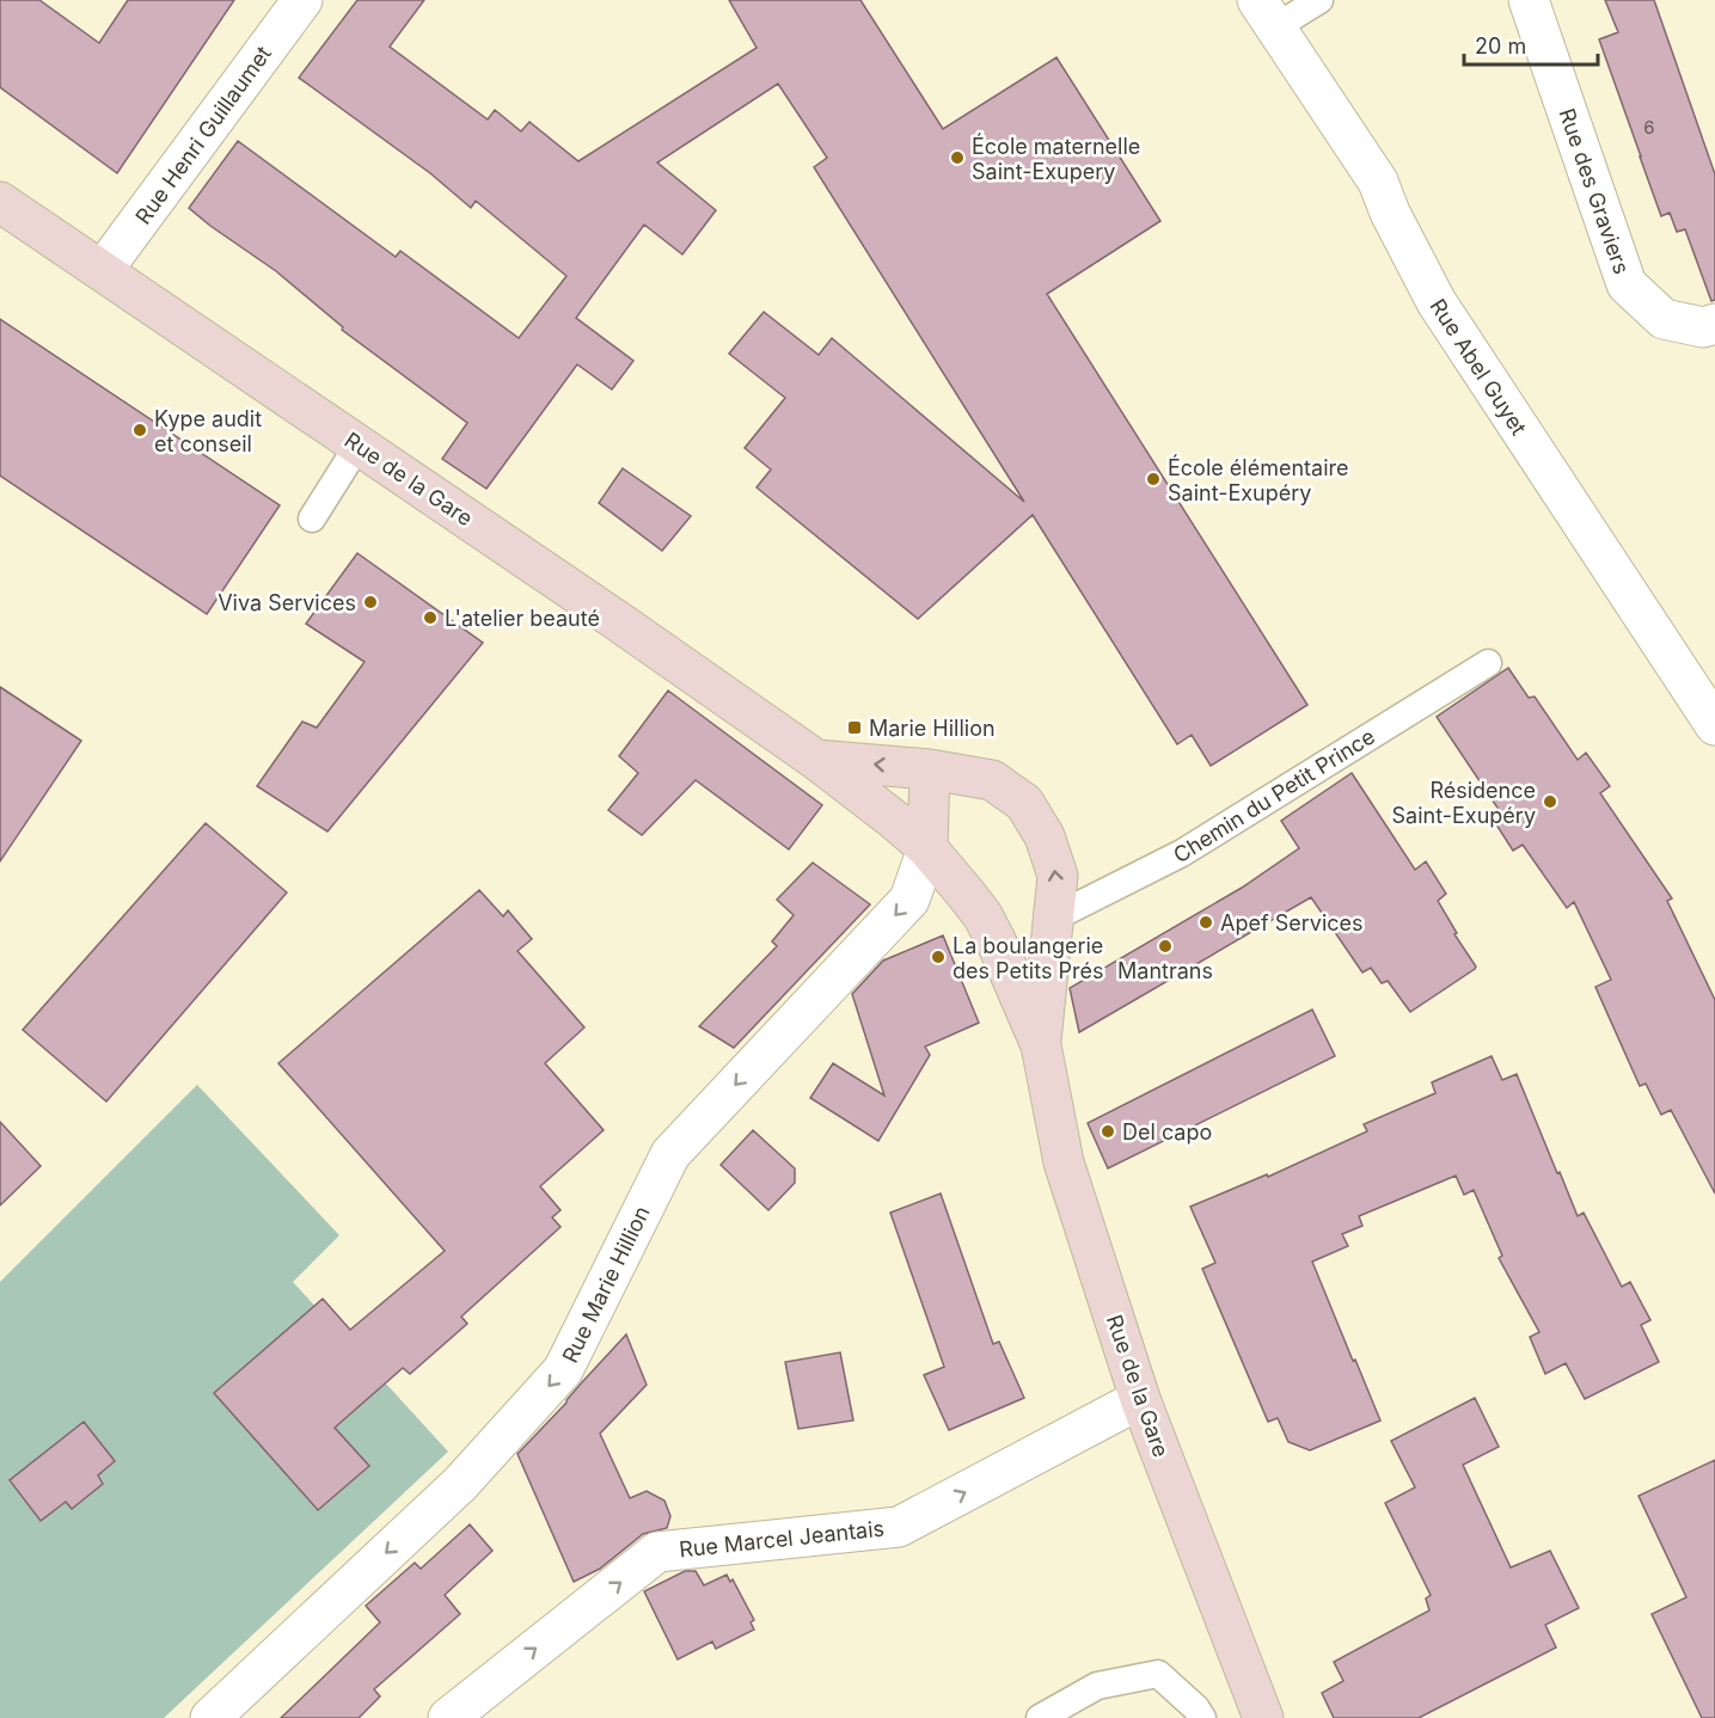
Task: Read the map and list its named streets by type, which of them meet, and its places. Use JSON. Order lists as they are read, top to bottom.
{
  "streets": {
    "street": [
      "Rue Henri Guillaumet",
      "Rue des Graviers",
      "Rue Abel Guyet",
      "Rue de la Gare",
      "Rue Marie Hillion",
      "Rue Marcel Jeantais"
    ],
    "lane": ["Chemin du Petit Prince"]
  },
  "crossings": [
    ["Rue Henri Guillaumet", "Rue de la Gare"],
    ["Rue de la Gare", "Chemin du Petit Prince"],
    ["Rue de la Gare", "Rue Marie Hillion"],
    ["Rue de la Gare", "Rue Marcel Jeantais"]
  ],
  "one_way": ["Rue Marie Hillion", "Rue Marcel Jeantais"],
  "places": {
    "other": [
      "École maternelle Saint-Exupery",
      "Kype audit et conseil",
      "École élémentaire Saint-Exupéry",
      "Viva Services",
      "L'atelier beauté",
      "Résidence Saint-Exupéry",
      "Apef Services",
      "Mantrans",
      "La boulangerie des Petits Prés",
      "Del capo"
    ],
    "transit": ["Marie Hillion"]
  },
  "house_numbers": ["6"],
  "scale_bar": "20 m"
}
